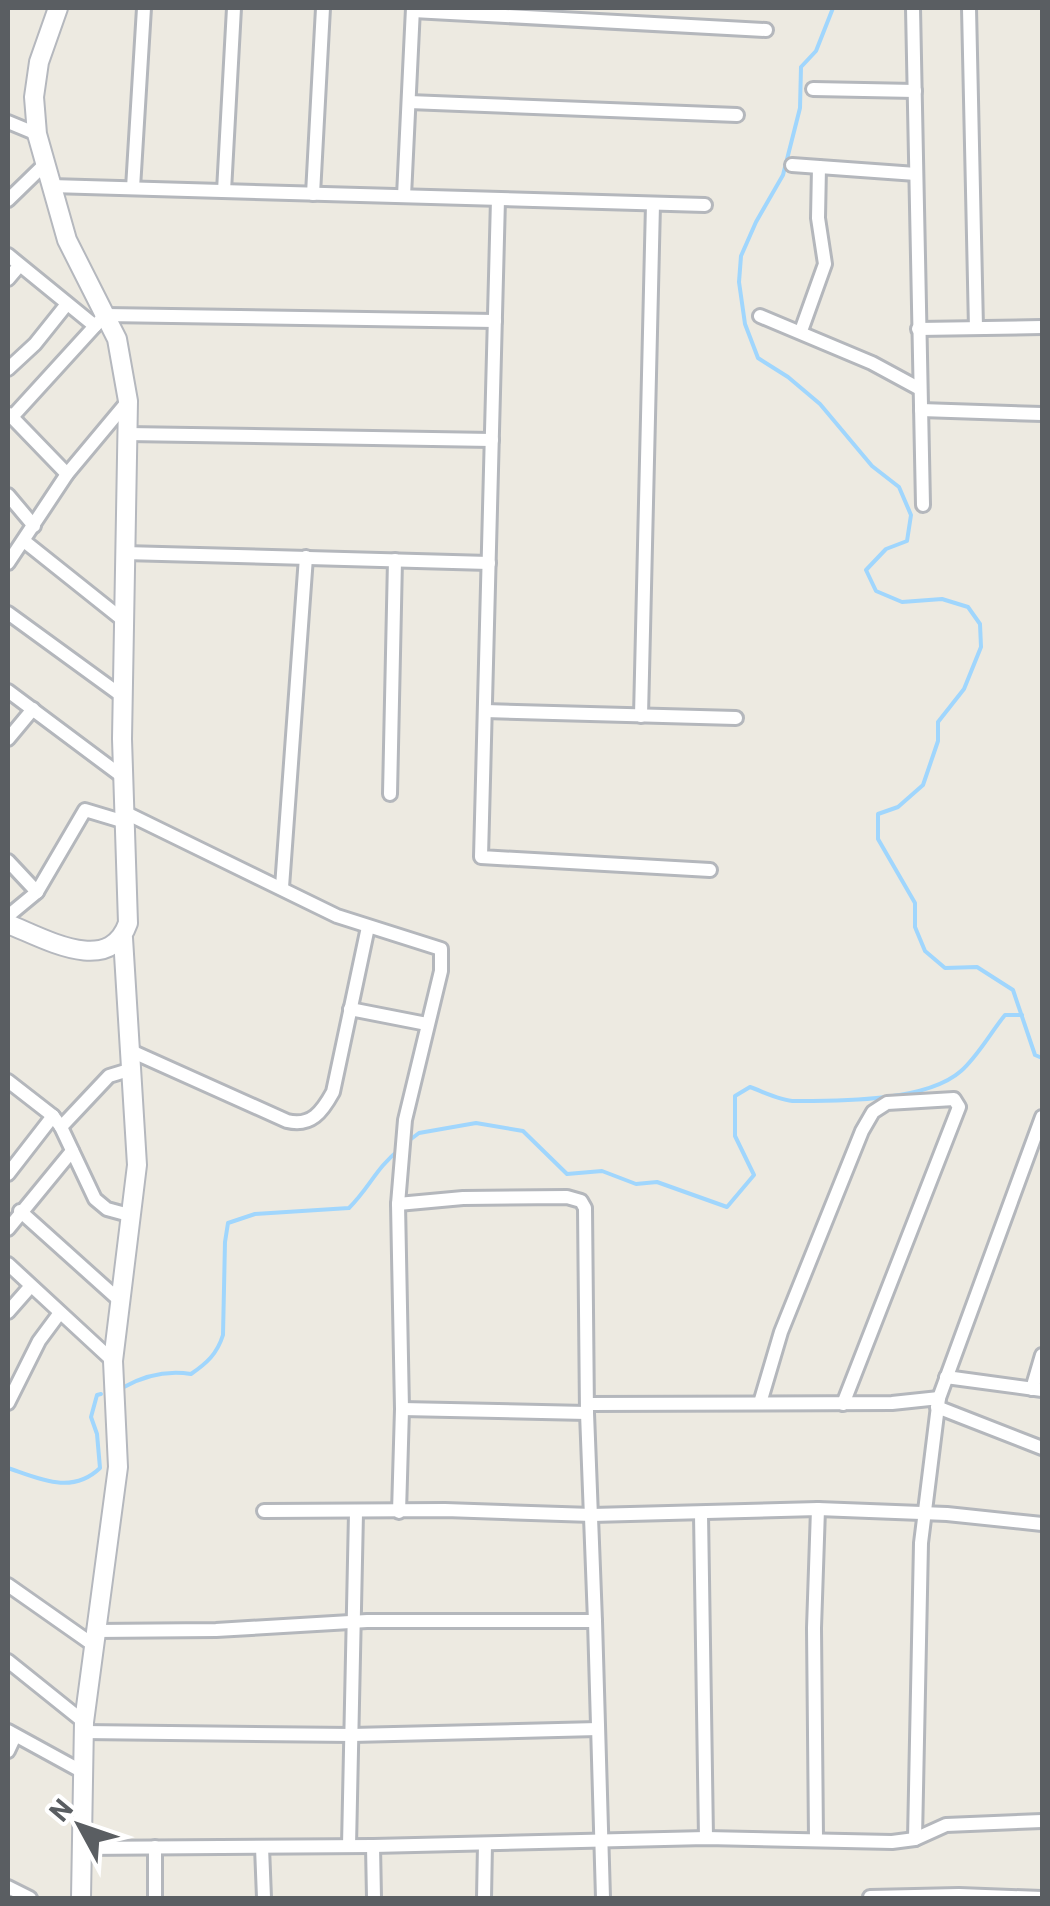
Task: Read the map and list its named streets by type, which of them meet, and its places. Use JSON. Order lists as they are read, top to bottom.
{
  "north": "top left"
}
